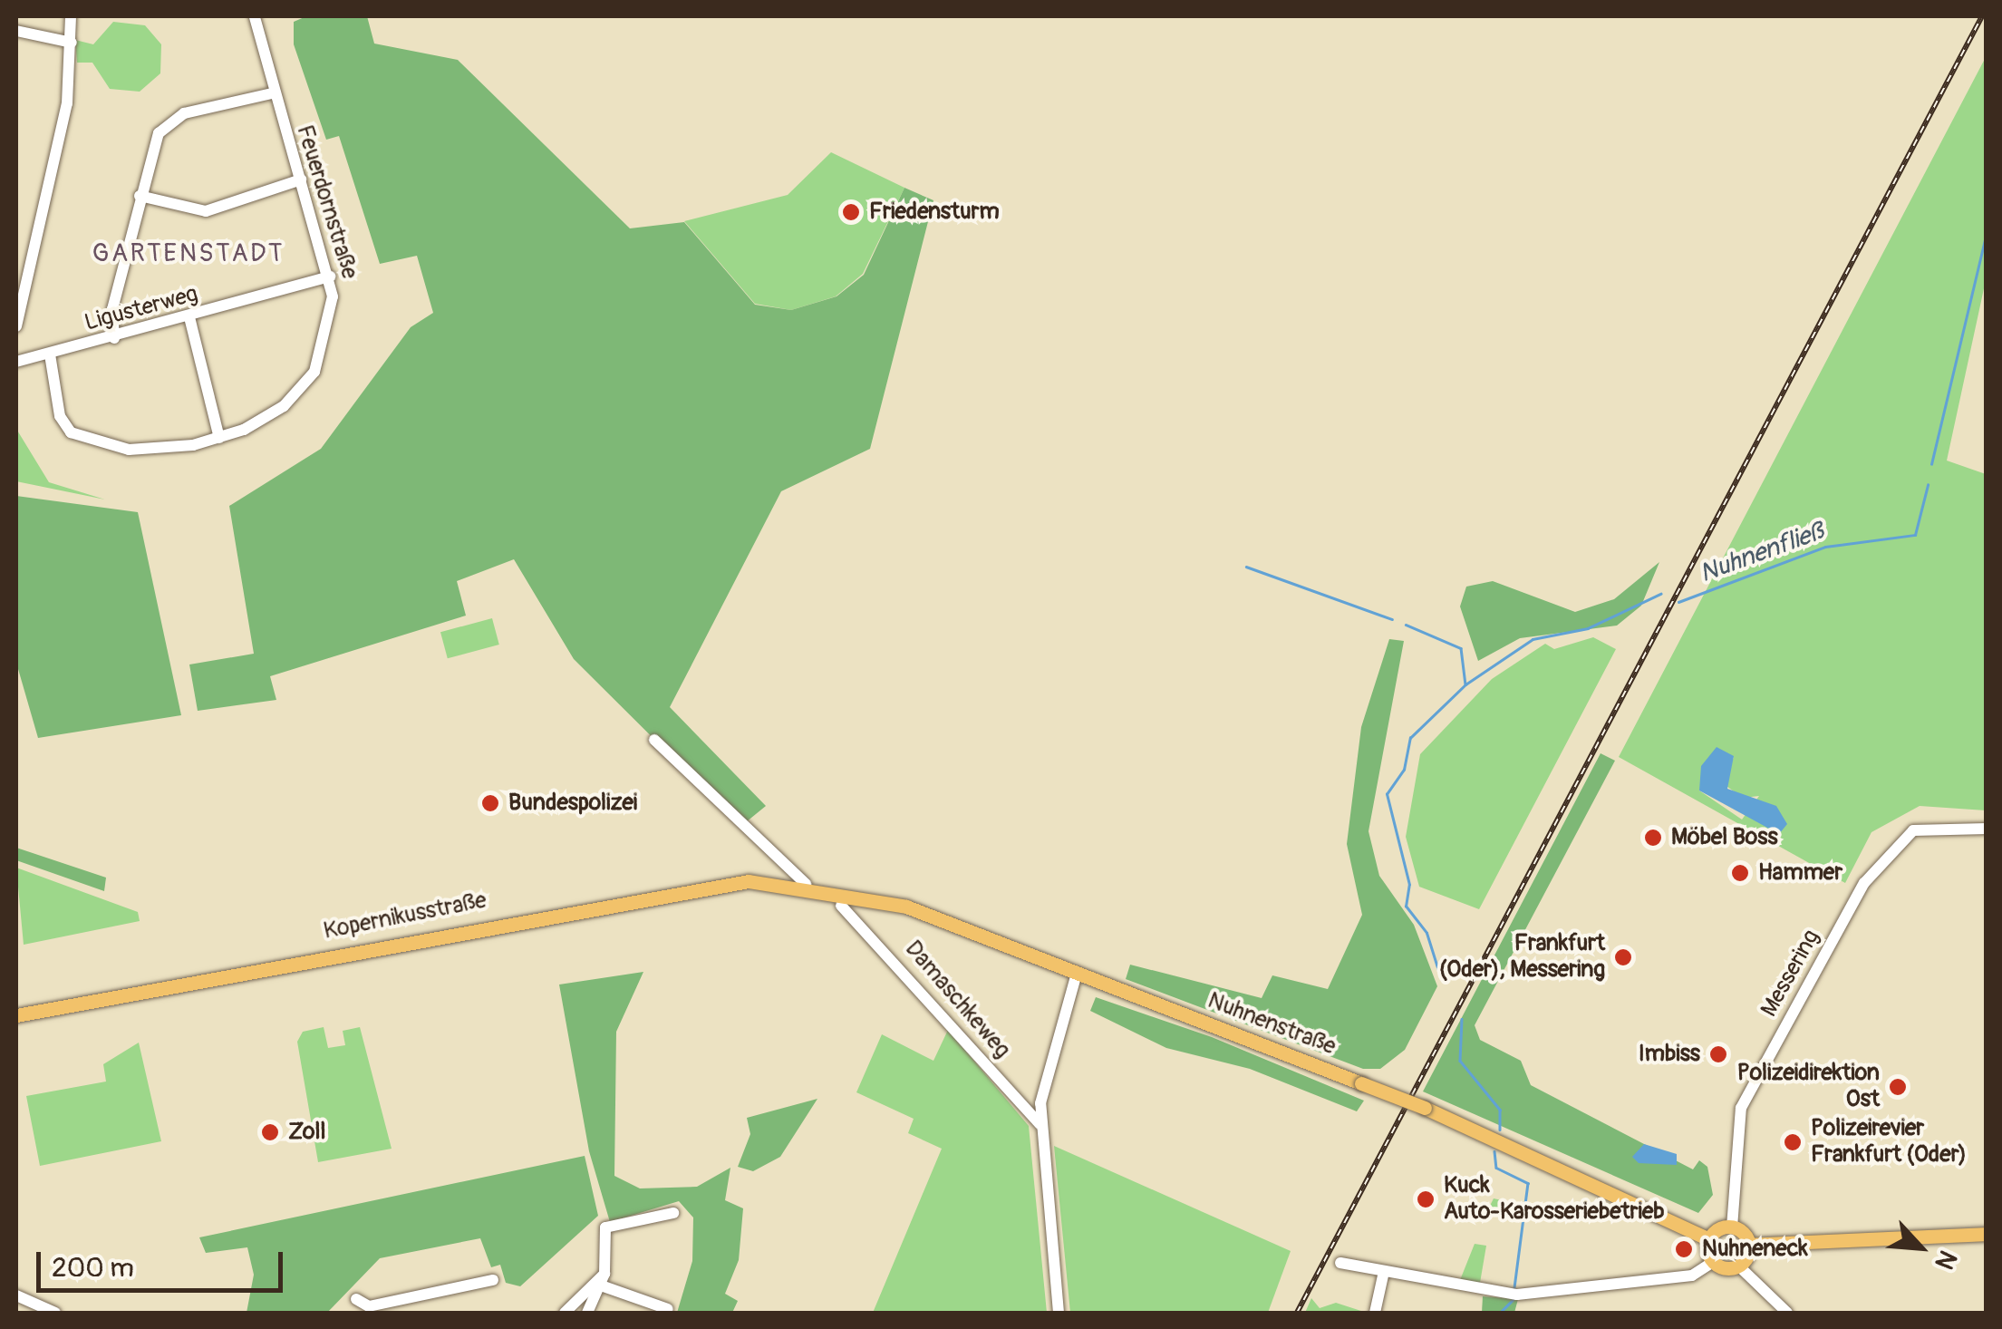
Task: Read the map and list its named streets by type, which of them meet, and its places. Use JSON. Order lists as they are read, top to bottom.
{
  "streets": {
    "main road": ["Kopernikusstraße", "Nuhnenstraße"],
    "street": [
      "Feuerdornstraße",
      "Ligusterweg",
      "Messering",
      "Damaschkeweg"
    ]
  },
  "crossings": [
    ["Feuerdornstraße", "Ligusterweg"],
    ["Kopernikusstraße", "Nuhnenstraße"],
    ["Messering", "Nuhnenstraße"]
  ],
  "districts": ["GARTENSTADT"],
  "water": ["Nuhnenfließ"],
  "places": [
    "Friedensturm",
    "Bundespolizei",
    "Möbel Boss",
    "Hammer",
    "Frankfurt (Oder), Messering",
    "Imbiss",
    "Polizeidirektion Ost",
    "Zoll",
    "Polizeirevier Frankfurt (Oder)",
    "Kuck Auto-Karosseriebetrieb",
    "Nuhneneck"
  ],
  "scale_bar": "200 m",
  "north": "bottom right"
}
